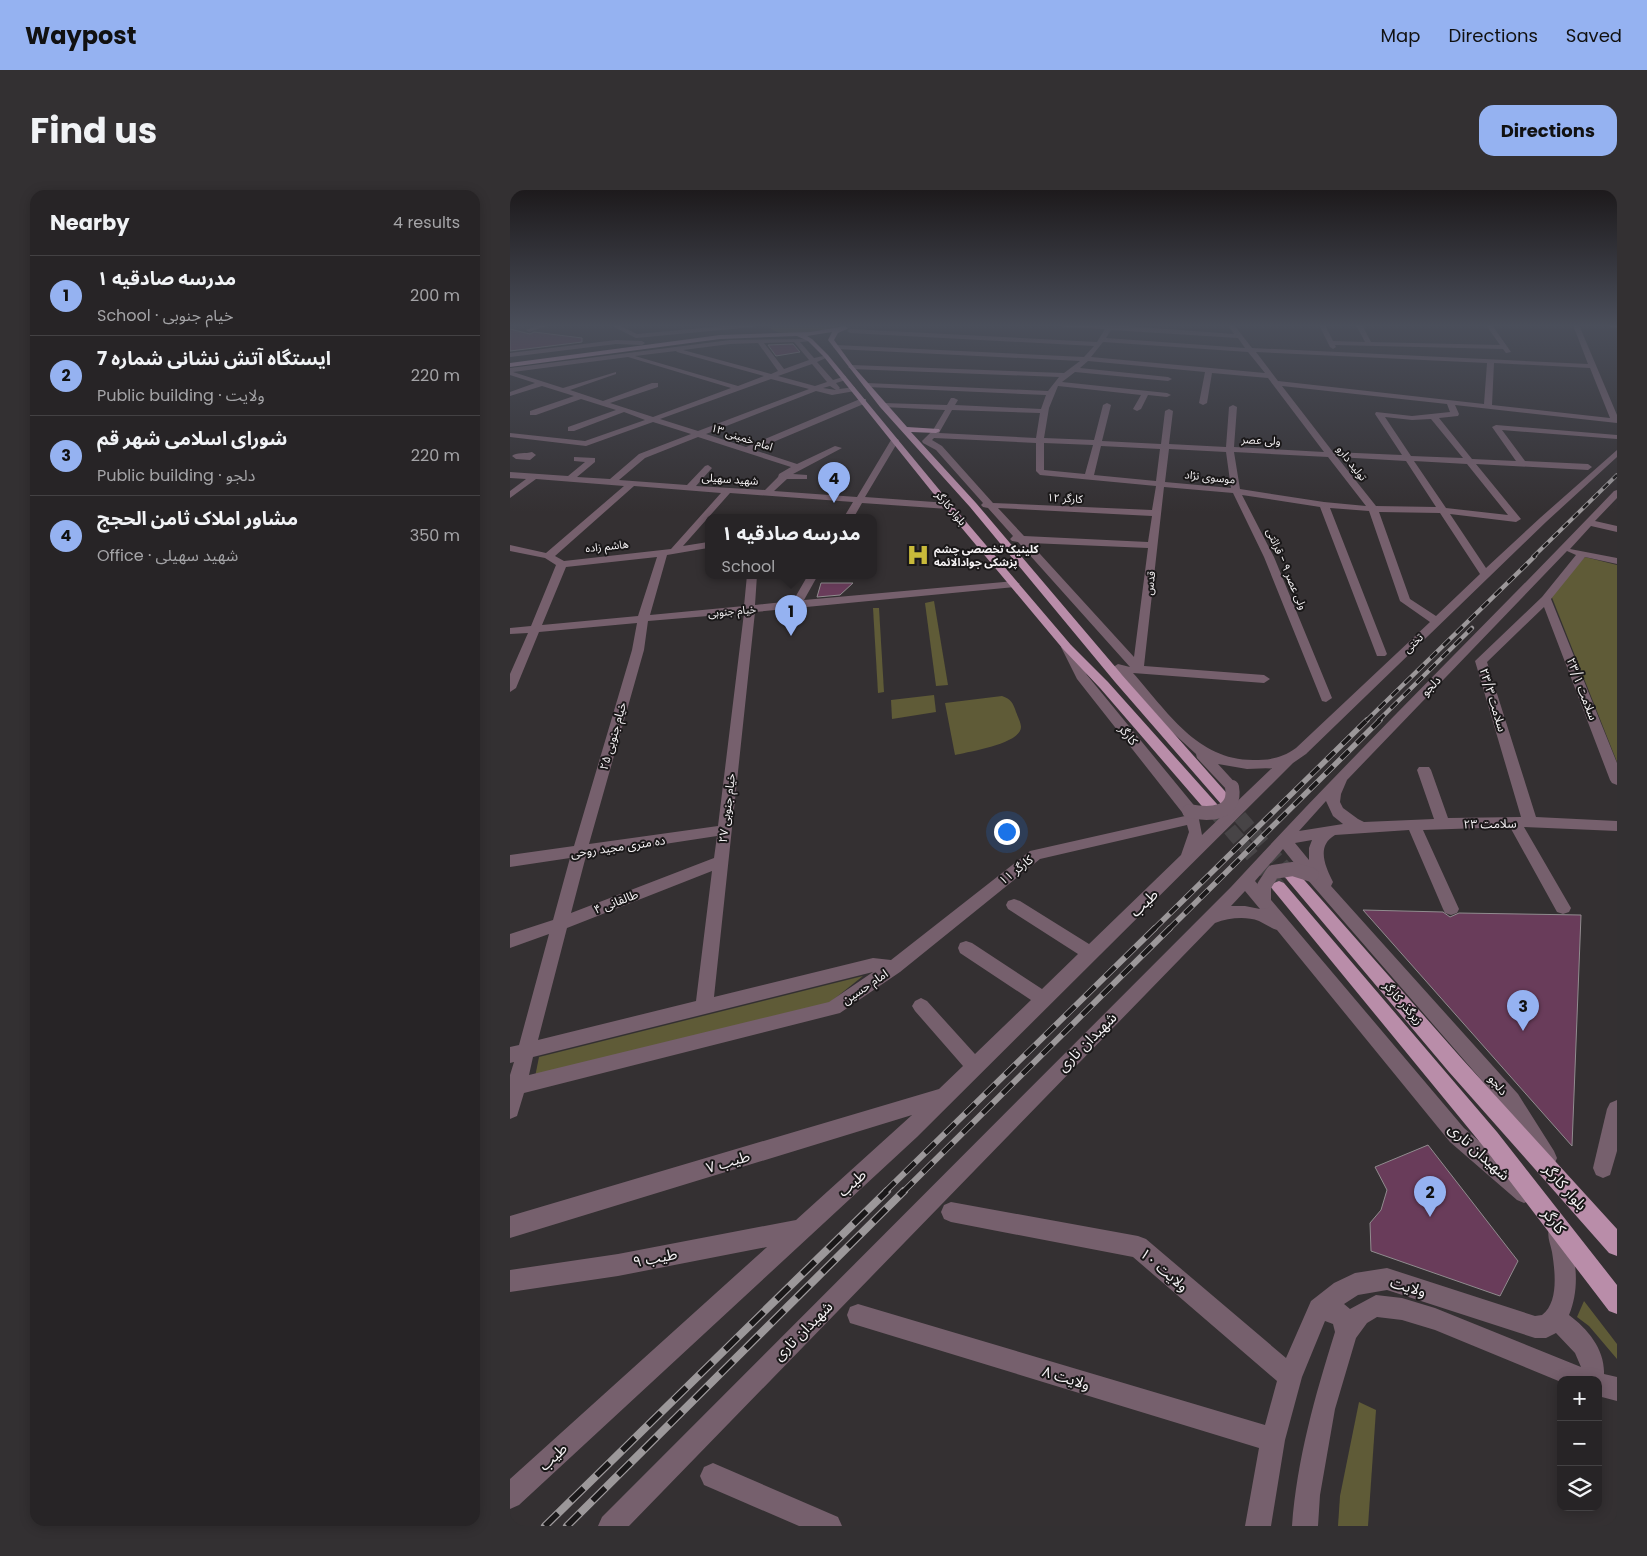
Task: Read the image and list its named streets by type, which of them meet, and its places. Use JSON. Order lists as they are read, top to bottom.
{
  "streets": {
    "main road": ["بلوار کارگر", "کارگر", "زیرگذر کارگر"],
    "street": [
      "امام خمینی ۱۳",
      "ولی عصر",
      "تولید دارو",
      "موسوی نژاد",
      "شهید سهیلی",
      "کارگر ۱۲",
      "هاشم زاده",
      "ولی عصر ۹ - قرائتی",
      "قدس",
      "خیام جنوبی",
      "تختی",
      "دلجو",
      "سلامت ۲۳/۱",
      "سلامت ۲۳/۳",
      "خیام جنوبی ۲۵",
      "خیام جنوبی ۲۷",
      "سلامت ۲۳",
      "ده متری مجید روحی",
      "کارگر ۱۱",
      "طالقانی ۴",
      "طیب",
      "امام حسین",
      "شهیدان تاری",
      "طیب ۷",
      "طیب ۹",
      "ولایت ۱۰",
      "ولایت",
      "ولایت ۸"
    ]
  },
  "crossings": [
    ["ولی عصر", "تولید دارو"],
    ["ولی عصر", "موسوی نژاد"],
    ["ولی عصر", "بلوار کارگر"],
    ["ولی عصر", "ولی عصر ۹ - قرائتی"],
    ["ولی عصر", "قدس"],
    ["تولید دارو", "موسوی نژاد"],
    ["تولید دارو", "تختی"],
    ["موسوی نژاد", "ولی عصر ۹ - قرائتی"],
    ["موسوی نژاد", "قدس"],
    ["شهید سهیلی", "بلوار کارگر"],
    ["کارگر ۱۲", "بلوار کارگر"],
    ["کارگر ۱۲", "قدس"],
    ["بلوار کارگر", "خیام جنوبی"],
    ["بلوار کارگر", "دلجو"],
    ["بلوار کارگر", "کارگر"],
    ["بلوار کارگر", "زیرگذر کارگر"],
    ["هاشم زاده", "خیام جنوبی ۲۵"],
    ["خیام جنوبی", "خیام جنوبی ۲۵"],
    ["خیام جنوبی", "خیام جنوبی ۲۷"],
    ["تختی", "طیب"],
    ["دلجو", "سلامت ۲۳"],
    ["دلجو", "شهیدان تاری"],
    ["سلامت ۲۳/۱", "سلامت ۲۳/۳"],
    ["سلامت ۲۳/۳", "سلامت ۲۳"],
    ["کارگر", "کارگر ۱۱"],
    ["کارگر", "زیرگذر کارگر"],
    ["کارگر", "شهیدان تاری"],
    ["خیام جنوبی ۲۵", "ده متری مجید روحی"],
    ["خیام جنوبی ۲۵", "طالقانی ۴"],
    ["خیام جنوبی ۲۵", "امام حسین"],
    ["خیام جنوبی ۲۷", "ده متری مجید روحی"],
    ["خیام جنوبی ۲۷", "طالقانی ۴"],
    ["خیام جنوبی ۲۷", "امام حسین"],
    ["کارگر ۱۱", "امام حسین"],
    ["طیب", "طیب ۷"],
    ["طیب", "طیب ۹"],
    ["ولایت ۱۰", "ولایت"],
    ["ولایت", "ولایت ۸"]
  ],
  "places": {
    "hospital": ["کلینیک تخصصی چشم پزشکی جوادالائمه"]
  },
  "page": {
    "header": "Waypost",
    "nav": ["Map", "Directions", "Saved"],
    "title": "Find us",
    "buttons": "Directions",
    "heading": ["Nearby", "4 results"],
    "list": [
      {
        "mark": "1",
        "name": "مدرسه صادقیه ۱",
        "note": "School · خیام جنوبی",
        "value": "200 m"
      },
      {
        "mark": "2",
        "name": "ایستگاه آتش نشانی شماره 7",
        "note": "Public building · ولایت",
        "value": "220 m"
      },
      {
        "mark": "3",
        "name": "شورای اسلامی شهر قم",
        "note": "Public building · دلجو",
        "value": "220 m"
      },
      {
        "mark": "4",
        "name": "مشاور املاک ثامن الحجج",
        "note": "Office · شهید سهیلی",
        "value": "350 m"
      }
    ],
    "pins": [
      "4",
      "1",
      "3",
      "2"
    ],
    "popup": ["مدرسه صادقیه ۱", "School"],
    "map_buttons": ["+", "−"]
  }
}
